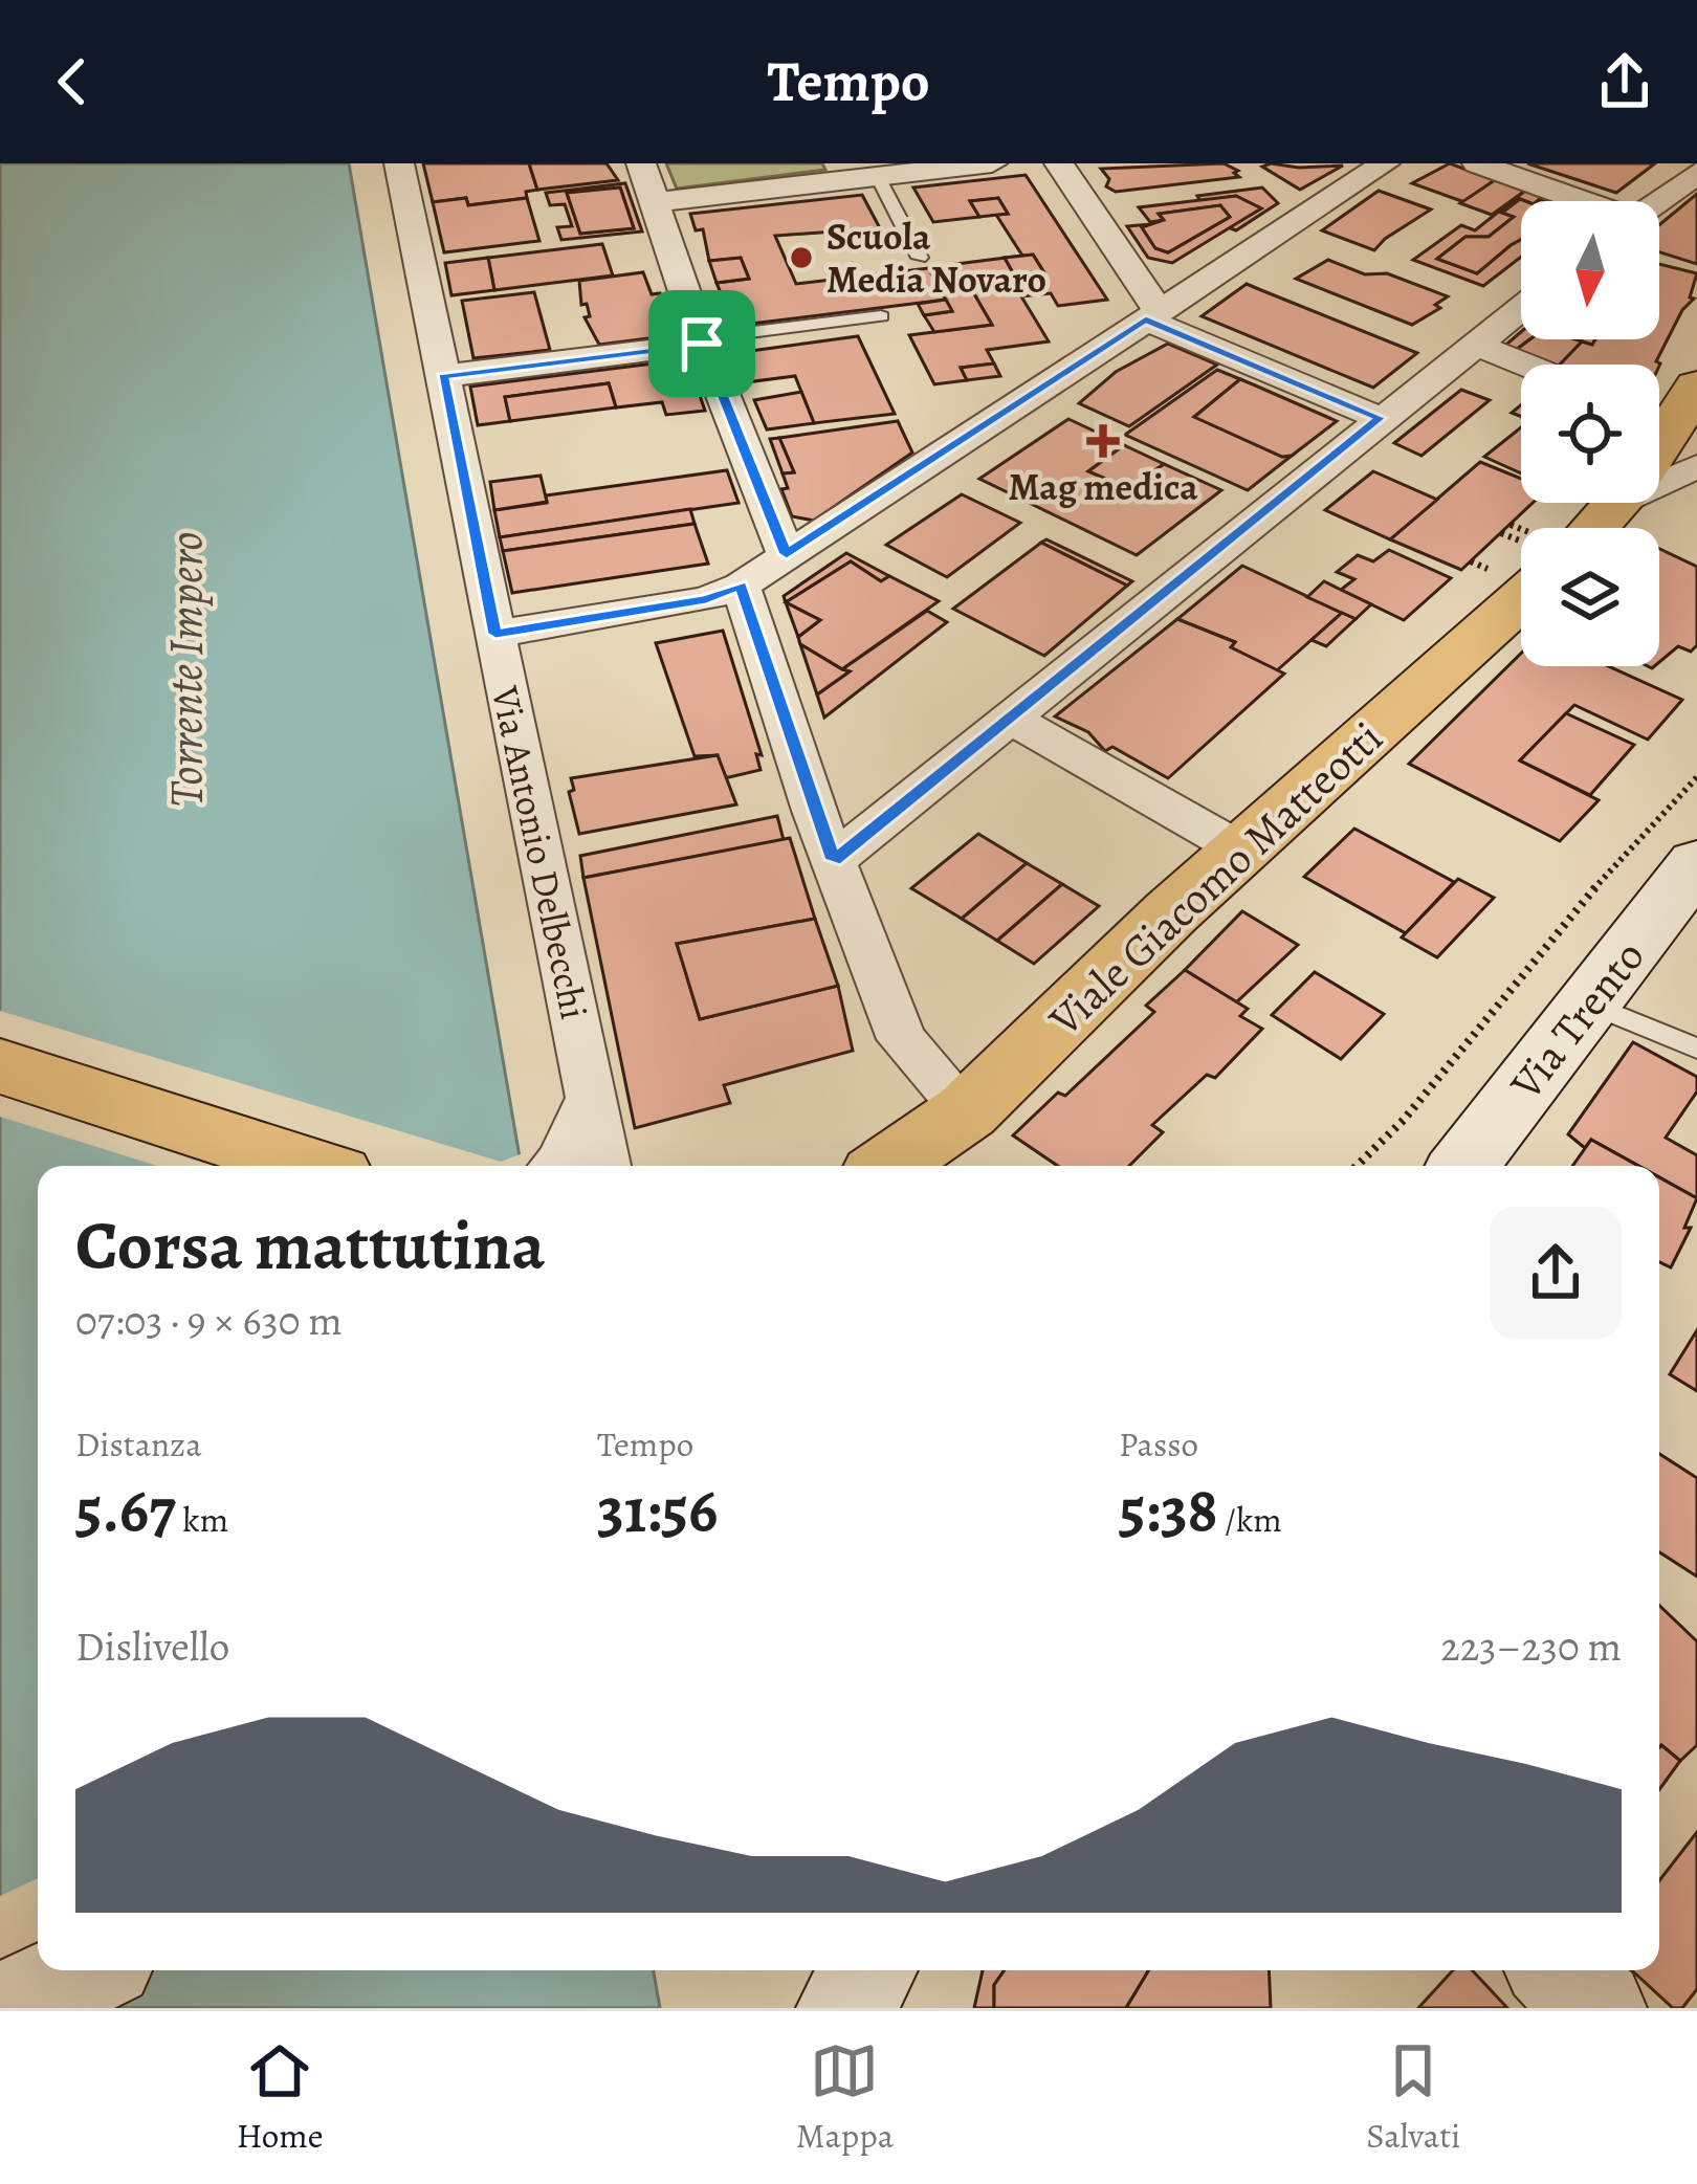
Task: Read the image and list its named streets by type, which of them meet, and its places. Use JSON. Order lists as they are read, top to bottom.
{
  "streets": {
    "main road": ["Viale Giacomo Matteotti", "Via Trento"],
    "street": ["Via Antonio Delbecchi"]
  },
  "water": ["Torrente Impero"],
  "places": {
    "other": ["Scuola Media Novaro"],
    "health": ["Mag medica"]
  },
  "north": "bottom",
  "page": {
    "header": "Tempo",
    "heading": ["Corsa mattutina", "07:03 · 9 × 630 m"],
    "stats": [
      ["Distanza", "5.67 km"],
      ["Tempo", "31:56"],
      ["Passo", "5:38 /km"]
    ],
    "chart": ["Dislivello", "223–230 m"],
    "tabs": ["Home", "Mappa", "Salvati"]
  }
}
